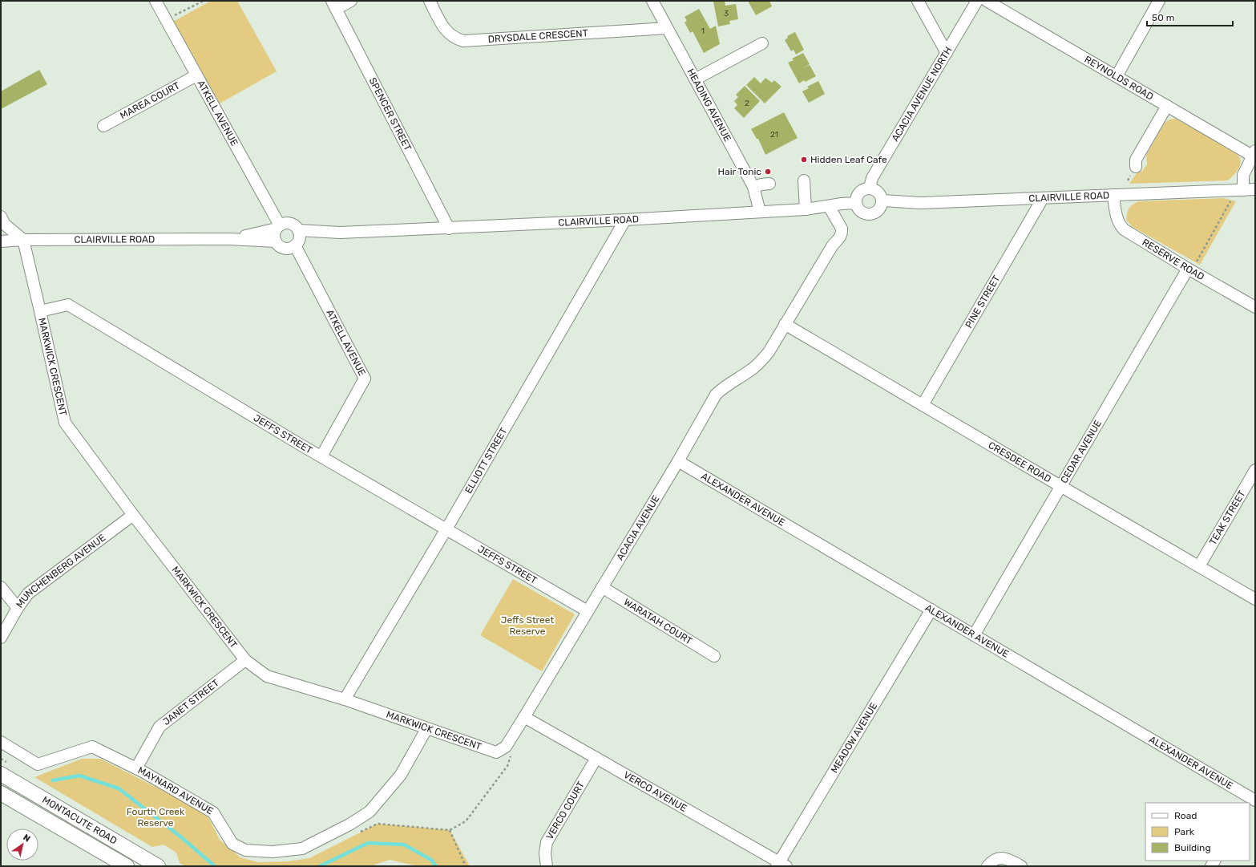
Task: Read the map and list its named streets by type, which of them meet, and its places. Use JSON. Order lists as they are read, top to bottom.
{
  "streets": {
    "main road": ["MONTACUTE ROAD"],
    "street": [
      "DRYSDALE CRESCENT",
      "REYNOLDS ROAD",
      "ACACIA AVENUE NORTH",
      "MAREA COURT",
      "HEADING AVENUE",
      "ATKELL AVENUE",
      "SPENCER STREET",
      "CLAIRVILLE ROAD",
      "RESERVE ROAD",
      "PINE STREET",
      "MARKWICK CRESCENT",
      "JEFFS STREET",
      "CEDAR AVENUE",
      "ELLIOTT STREET",
      "CRESDEE ROAD",
      "ALEXANDER AVENUE",
      "TEAK STREET",
      "ACACIA AVENUE",
      "MUNCHENBERG AVENUE",
      "WARATAH COURT",
      "JANET STREET",
      "MEADOW AVENUE",
      "MAYNARD AVENUE",
      "VERCO AVENUE",
      "VERCO COURT"
    ]
  },
  "crossings": [
    ["DRYSDALE CRESCENT", "HEADING AVENUE"],
    ["ACACIA AVENUE NORTH", "CLAIRVILLE ROAD"],
    ["MAREA COURT", "ATKELL AVENUE"],
    ["HEADING AVENUE", "CLAIRVILLE ROAD"],
    ["ATKELL AVENUE", "CLAIRVILLE ROAD"],
    ["ATKELL AVENUE", "JEFFS STREET"],
    ["SPENCER STREET", "CLAIRVILLE ROAD"],
    ["CLAIRVILLE ROAD", "RESERVE ROAD"],
    ["CLAIRVILLE ROAD", "PINE STREET"],
    ["CLAIRVILLE ROAD", "ELLIOTT STREET"],
    ["RESERVE ROAD", "CEDAR AVENUE"],
    ["PINE STREET", "CRESDEE ROAD"],
    ["MARKWICK CRESCENT", "JEFFS STREET"],
    ["MARKWICK CRESCENT", "ELLIOTT STREET"],
    ["MARKWICK CRESCENT", "ACACIA AVENUE"],
    ["MARKWICK CRESCENT", "MUNCHENBERG AVENUE"],
    ["MARKWICK CRESCENT", "JANET STREET"],
    ["MARKWICK CRESCENT", "MAYNARD AVENUE"],
    ["JEFFS STREET", "ELLIOTT STREET"],
    ["JEFFS STREET", "ACACIA AVENUE"],
    ["CEDAR AVENUE", "CRESDEE ROAD"],
    ["CEDAR AVENUE", "ALEXANDER AVENUE"],
    ["CRESDEE ROAD", "TEAK STREET"],
    ["CRESDEE ROAD", "ACACIA AVENUE"],
    ["ALEXANDER AVENUE", "ACACIA AVENUE"],
    ["ALEXANDER AVENUE", "MEADOW AVENUE"],
    ["ACACIA AVENUE", "WARATAH COURT"],
    ["ACACIA AVENUE", "VERCO AVENUE"],
    ["JANET STREET", "MAYNARD AVENUE"],
    ["MEADOW AVENUE", "VERCO AVENUE"],
    ["VERCO AVENUE", "VERCO COURT"]
  ],
  "parks": ["Jeffs Street Reserve", "Fourth Creek Reserve"],
  "places": ["Hidden Leaf Cafe", "Hair Tonic"],
  "house_numbers": [
    "3",
    "1",
    "2",
    "21"
  ],
  "legend": ["Road", "Park", "Building"],
  "scale_bar": "50 m",
  "north": "top right"
}
